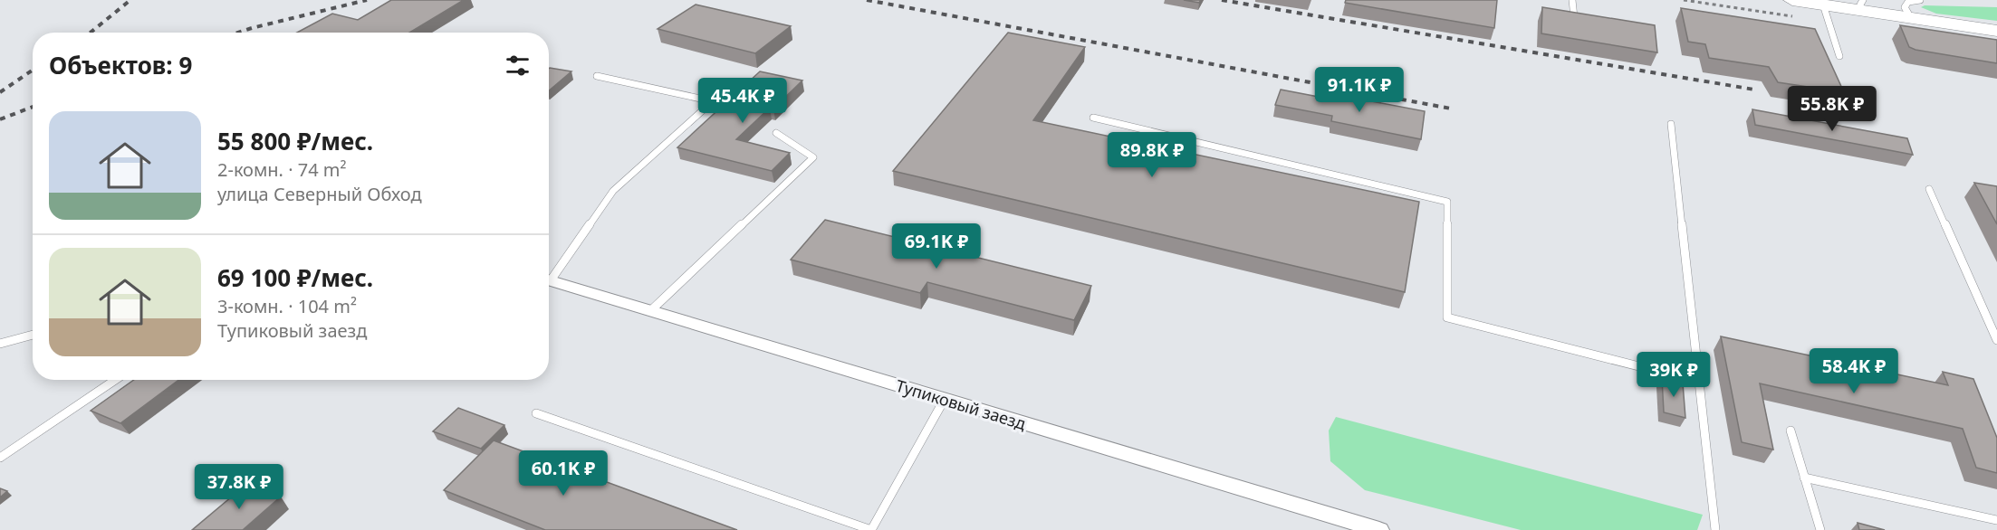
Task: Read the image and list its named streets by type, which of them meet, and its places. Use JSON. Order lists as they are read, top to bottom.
{
  "streets": {
    "street": ["Тупиковый заезд"]
  },
  "page": {
    "heading": "Объектов: 9",
    "price": [
      "91.1K ₽",
      "45.4K ₽",
      "55.8K ₽",
      "89.8K ₽",
      "69.1K ₽",
      "58.4K ₽",
      "39K ₽",
      "60.1K ₽",
      "37.8K ₽"
    ],
    "list": [
      {
        "name": "55 800 ₽/мес.",
        "note": "2-комн. · 74 m² · улица Северный Обход"
      },
      {
        "name": "69 100 ₽/мес.",
        "note": "3-комн. · 104 m² · Тупиковый заезд"
      }
    ]
  }
}
